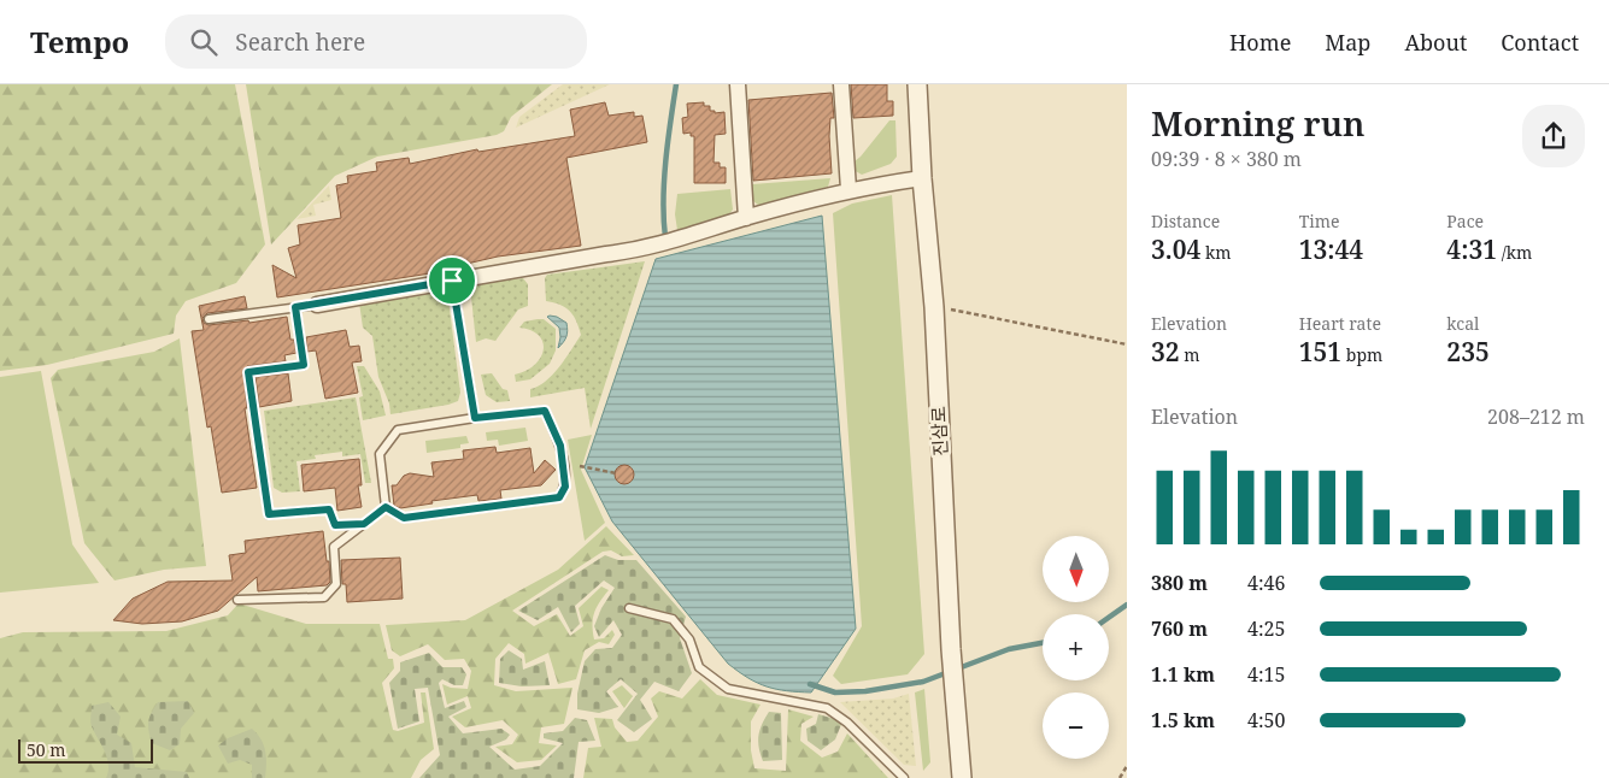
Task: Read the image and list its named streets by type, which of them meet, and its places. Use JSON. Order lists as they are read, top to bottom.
{
  "streets": {
    "street": ["진삼로"]
  },
  "scale_bar": "50 m",
  "north": "bottom",
  "page": {
    "header": "Tempo",
    "search": "Search here",
    "nav": [
      "Home",
      "Map",
      "About",
      "Contact"
    ],
    "heading": ["Morning run", "09:39 · 8 × 380 m"],
    "stats": [
      ["Distance", "3.04 km"],
      ["Time", "13:44"],
      ["Pace", "4:31 /km"],
      ["Elevation", "32 m"],
      ["Heart rate", "151 bpm"],
      ["kcal", "235"]
    ],
    "chart": ["Elevation", "208–212 m"],
    "map_buttons": ["+", "−"],
    "list": [
      {
        "name": "380 m",
        "note": "4:46"
      },
      {
        "name": "760 m",
        "note": "4:25"
      },
      {
        "name": "1.1 km",
        "note": "4:15"
      },
      {
        "name": "1.5 km",
        "note": "4:50"
      }
    ],
    "scale": "50 m"
  }
}
